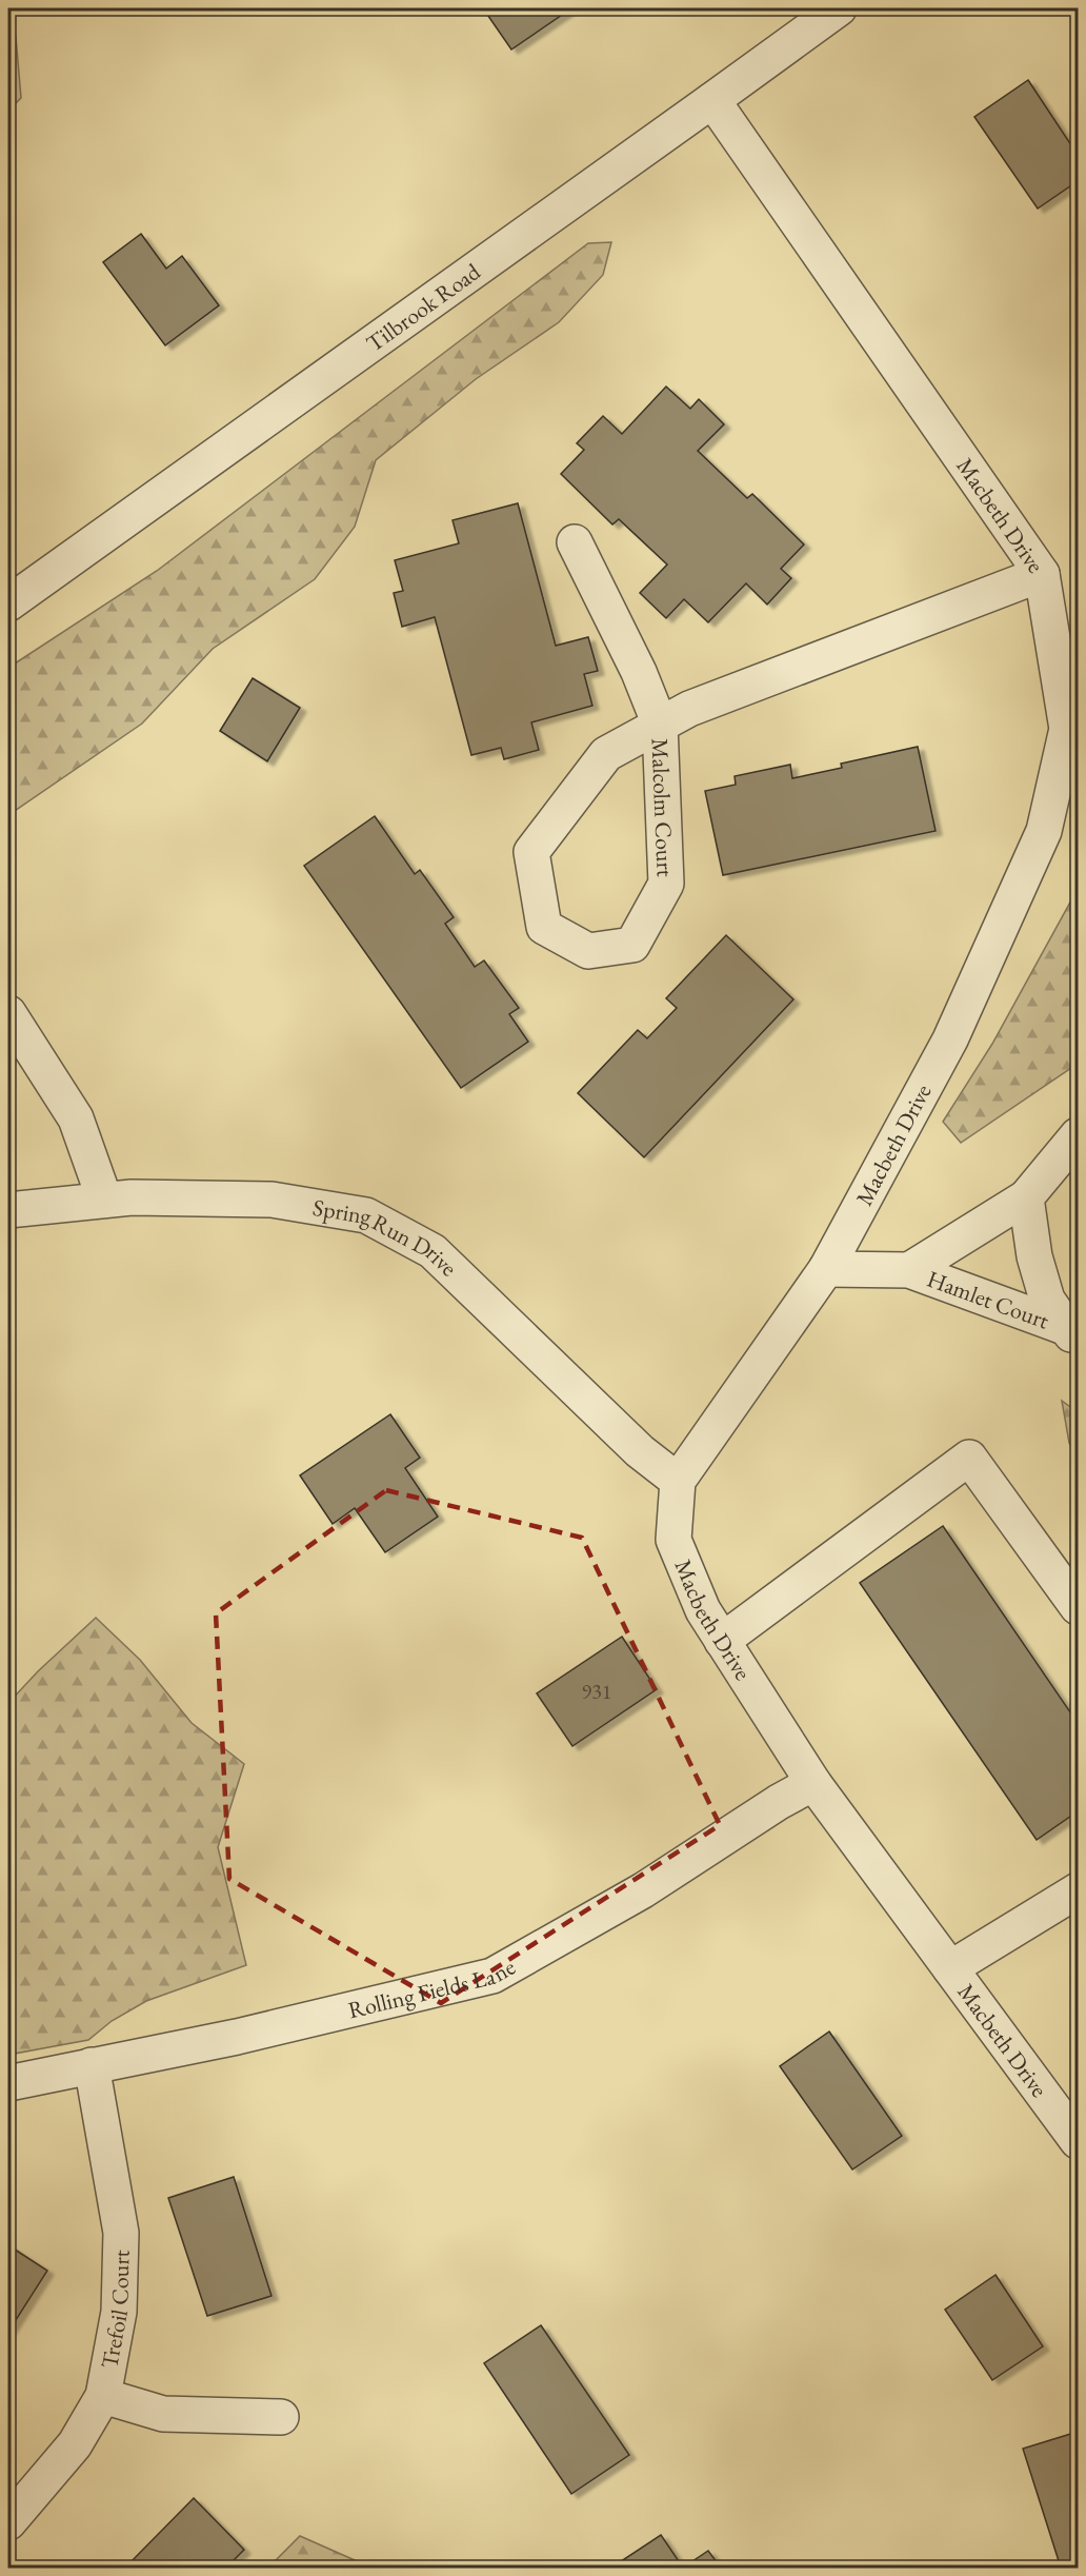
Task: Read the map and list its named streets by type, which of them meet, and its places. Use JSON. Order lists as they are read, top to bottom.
{
  "streets": {
    "street": [
      "Tilbrook Road",
      "Macbeth Drive",
      "Malcolm Court",
      "Spring Run Drive",
      "Hamlet Court",
      "Rolling Fields Lane",
      "Trefoil Court"
    ]
  },
  "crossings": [
    ["Tilbrook Road", "Macbeth Drive"],
    ["Macbeth Drive", "Malcolm Court"],
    ["Macbeth Drive", "Spring Run Drive"],
    ["Macbeth Drive", "Hamlet Court"],
    ["Macbeth Drive", "Rolling Fields Lane"],
    ["Rolling Fields Lane", "Trefoil Court"]
  ],
  "house_numbers": ["931"]
}
